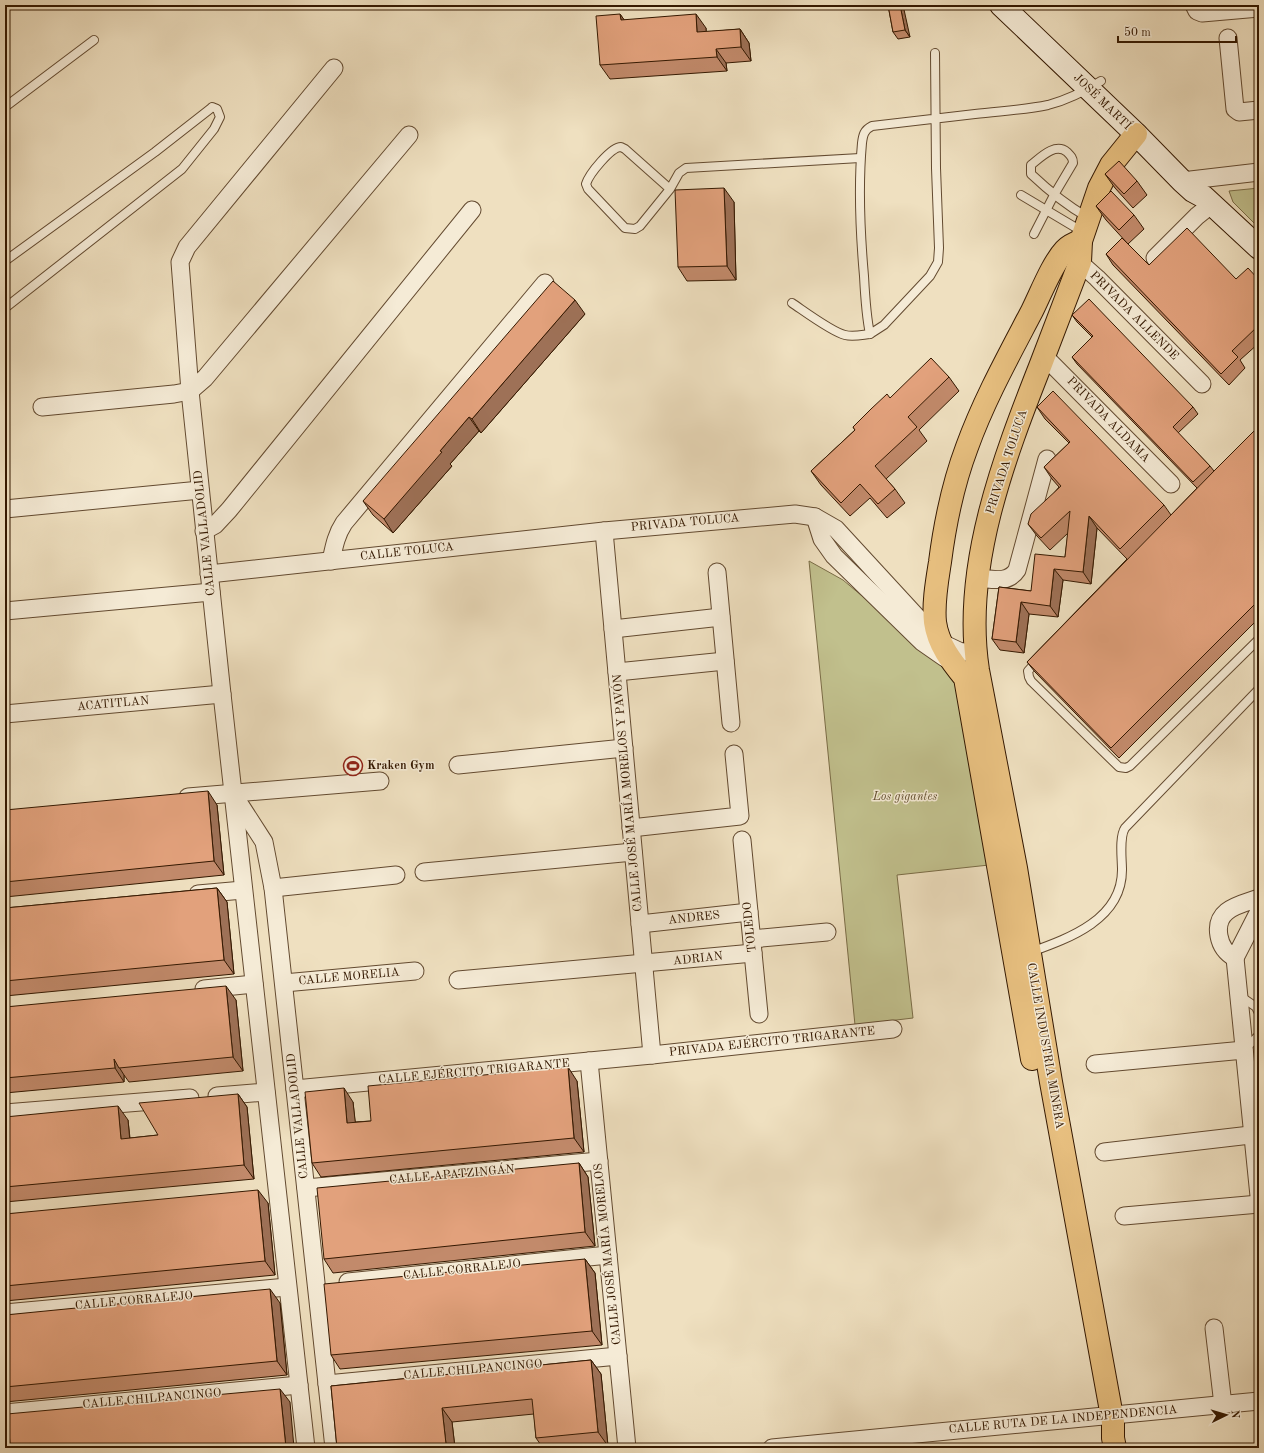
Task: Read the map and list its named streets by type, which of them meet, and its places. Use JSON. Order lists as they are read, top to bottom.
{
  "streets": {
    "main road": ["JOSÉ MARTÍ", "PRIVADA TOLUCA", "CALLE INDUSTRIA MINERA"],
    "street": [
      "PRIVADA ALLENDE",
      "PRIVADA ALDAMA",
      "CALLE VALLADOLID",
      "CALLE TOLUCA",
      "ACATITLAN",
      "CALLE JOSÉ MARÍA MORELOS Y PAVÓN",
      "ANDRES",
      "TOLEDO",
      "ADRIAN",
      "CALLE MORELIA",
      "PRIVADA EJÉRCITO TRIGARANTE",
      "CALLE EJÉRCITO TRIGARANTE",
      "CALLE APATZINGÁN",
      "CALLE JOSÉ MARÍA MORELOS",
      "CALLE CORRALEJO",
      "CALLE CHILPANCINGO",
      "CALLE RUTA DE LA INDEPENDENCIA"
    ]
  },
  "crossings": [
    ["JOSÉ MARTÍ", "PRIVADA TOLUCA"],
    ["PRIVADA ALLENDE", "PRIVADA TOLUCA"],
    ["PRIVADA ALDAMA", "PRIVADA TOLUCA"],
    ["PRIVADA TOLUCA", "CALLE TOLUCA"],
    ["PRIVADA TOLUCA", "CALLE JOSÉ MARÍA MORELOS Y PAVÓN"],
    ["PRIVADA TOLUCA", "CALLE INDUSTRIA MINERA"],
    ["CALLE VALLADOLID", "CALLE TOLUCA"],
    ["CALLE VALLADOLID", "ACATITLAN"],
    ["CALLE VALLADOLID", "CALLE MORELIA"],
    ["CALLE VALLADOLID", "CALLE EJÉRCITO TRIGARANTE"],
    ["CALLE VALLADOLID", "CALLE APATZINGÁN"],
    ["CALLE VALLADOLID", "CALLE CORRALEJO"],
    ["CALLE VALLADOLID", "CALLE CHILPANCINGO"],
    ["CALLE TOLUCA", "CALLE JOSÉ MARÍA MORELOS Y PAVÓN"],
    ["CALLE JOSÉ MARÍA MORELOS Y PAVÓN", "ANDRES"],
    ["CALLE JOSÉ MARÍA MORELOS Y PAVÓN", "ADRIAN"],
    ["CALLE JOSÉ MARÍA MORELOS Y PAVÓN", "PRIVADA EJÉRCITO TRIGARANTE"],
    ["CALLE JOSÉ MARÍA MORELOS Y PAVÓN", "CALLE EJÉRCITO TRIGARANTE"],
    ["ANDRES", "TOLEDO"],
    ["TOLEDO", "ADRIAN"],
    ["PRIVADA EJÉRCITO TRIGARANTE", "CALLE EJÉRCITO TRIGARANTE"],
    ["CALLE INDUSTRIA MINERA", "CALLE RUTA DE LA INDEPENDENCIA"],
    ["CALLE EJÉRCITO TRIGARANTE", "CALLE JOSÉ MARÍA MORELOS"],
    ["CALLE APATZINGÁN", "CALLE JOSÉ MARÍA MORELOS"],
    ["CALLE JOSÉ MARÍA MORELOS", "CALLE CORRALEJO"],
    ["CALLE JOSÉ MARÍA MORELOS", "CALLE CHILPANCINGO"]
  ],
  "parks": ["Los gigantes"],
  "places": {
    "sports": ["Kraken Gym"]
  },
  "scale_bar": "50 m",
  "north": "right"
}
